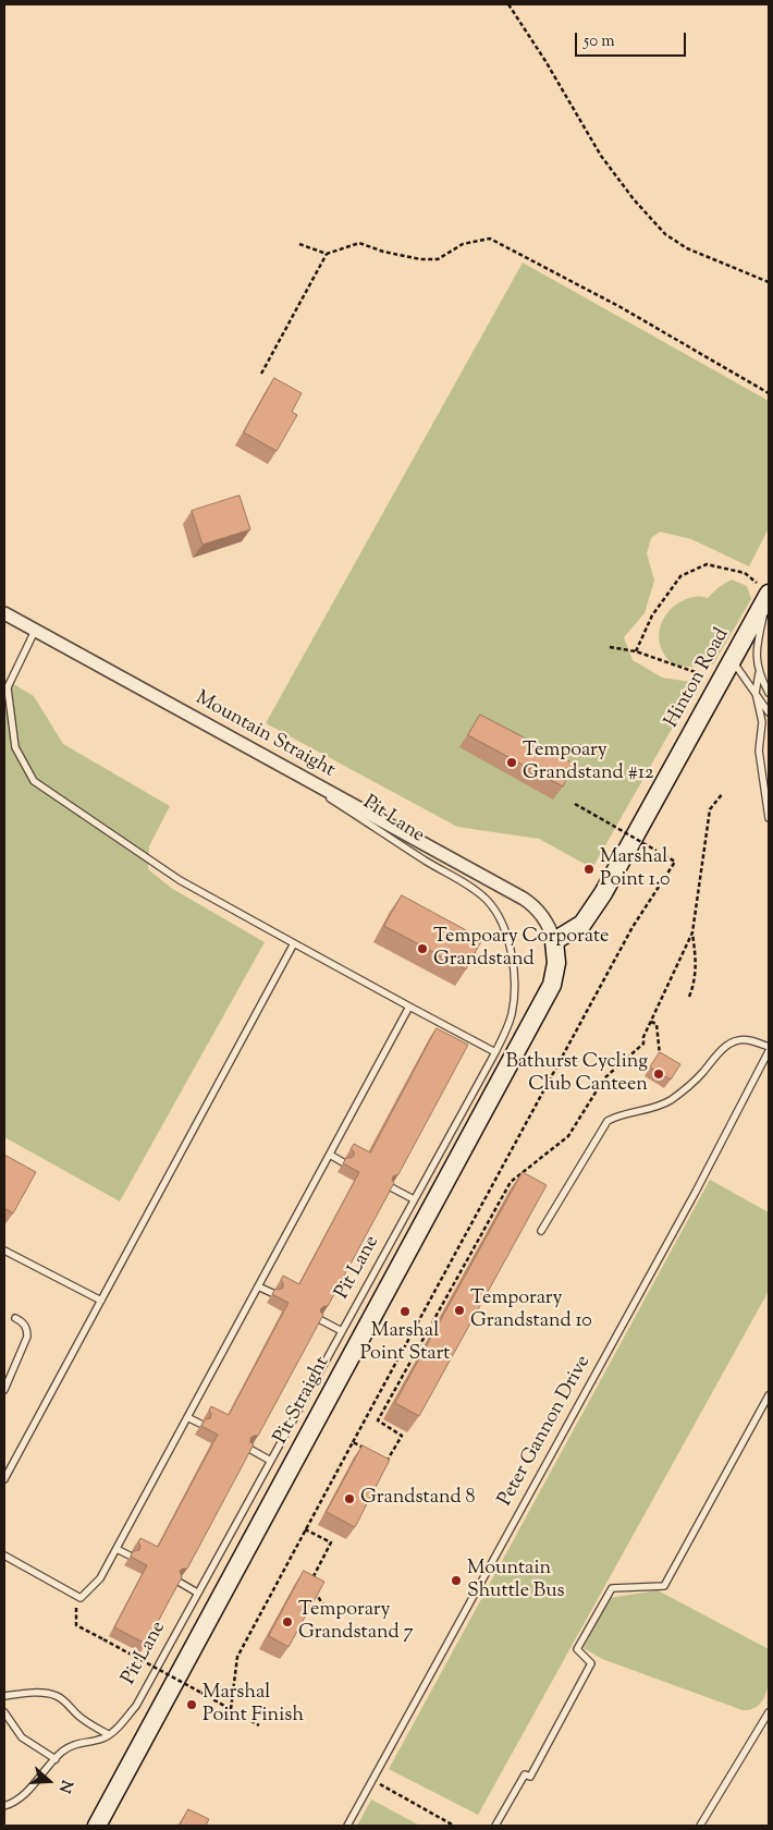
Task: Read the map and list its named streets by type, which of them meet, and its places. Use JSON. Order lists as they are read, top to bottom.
{
  "streets": {
    "street": ["Hinton Road", "Mountain Straight", "Pit Straight"],
    "lane": ["Pit Lane", "Peter Gannon Drive"]
  },
  "crossings": [
    ["Hinton Road", "Mountain Straight"],
    ["Hinton Road", "Pit Straight"],
    ["Mountain Straight", "Pit Lane"],
    ["Mountain Straight", "Pit Straight"]
  ],
  "places": [
    "Tempoary Grandstand #12",
    "Marshal Point 1.0",
    "Tempoary Corporate Grandstand",
    "Bathurst Cycling Club Canteen",
    "Temporary Grandstand 10",
    "Marshal Point Start",
    "Grandstand 8",
    "Mountain Shuttle Bus",
    "Temporary Grandstand 7",
    "Marshal Point Finish"
  ],
  "scale_bar": "50 m",
  "north": "right"
}
